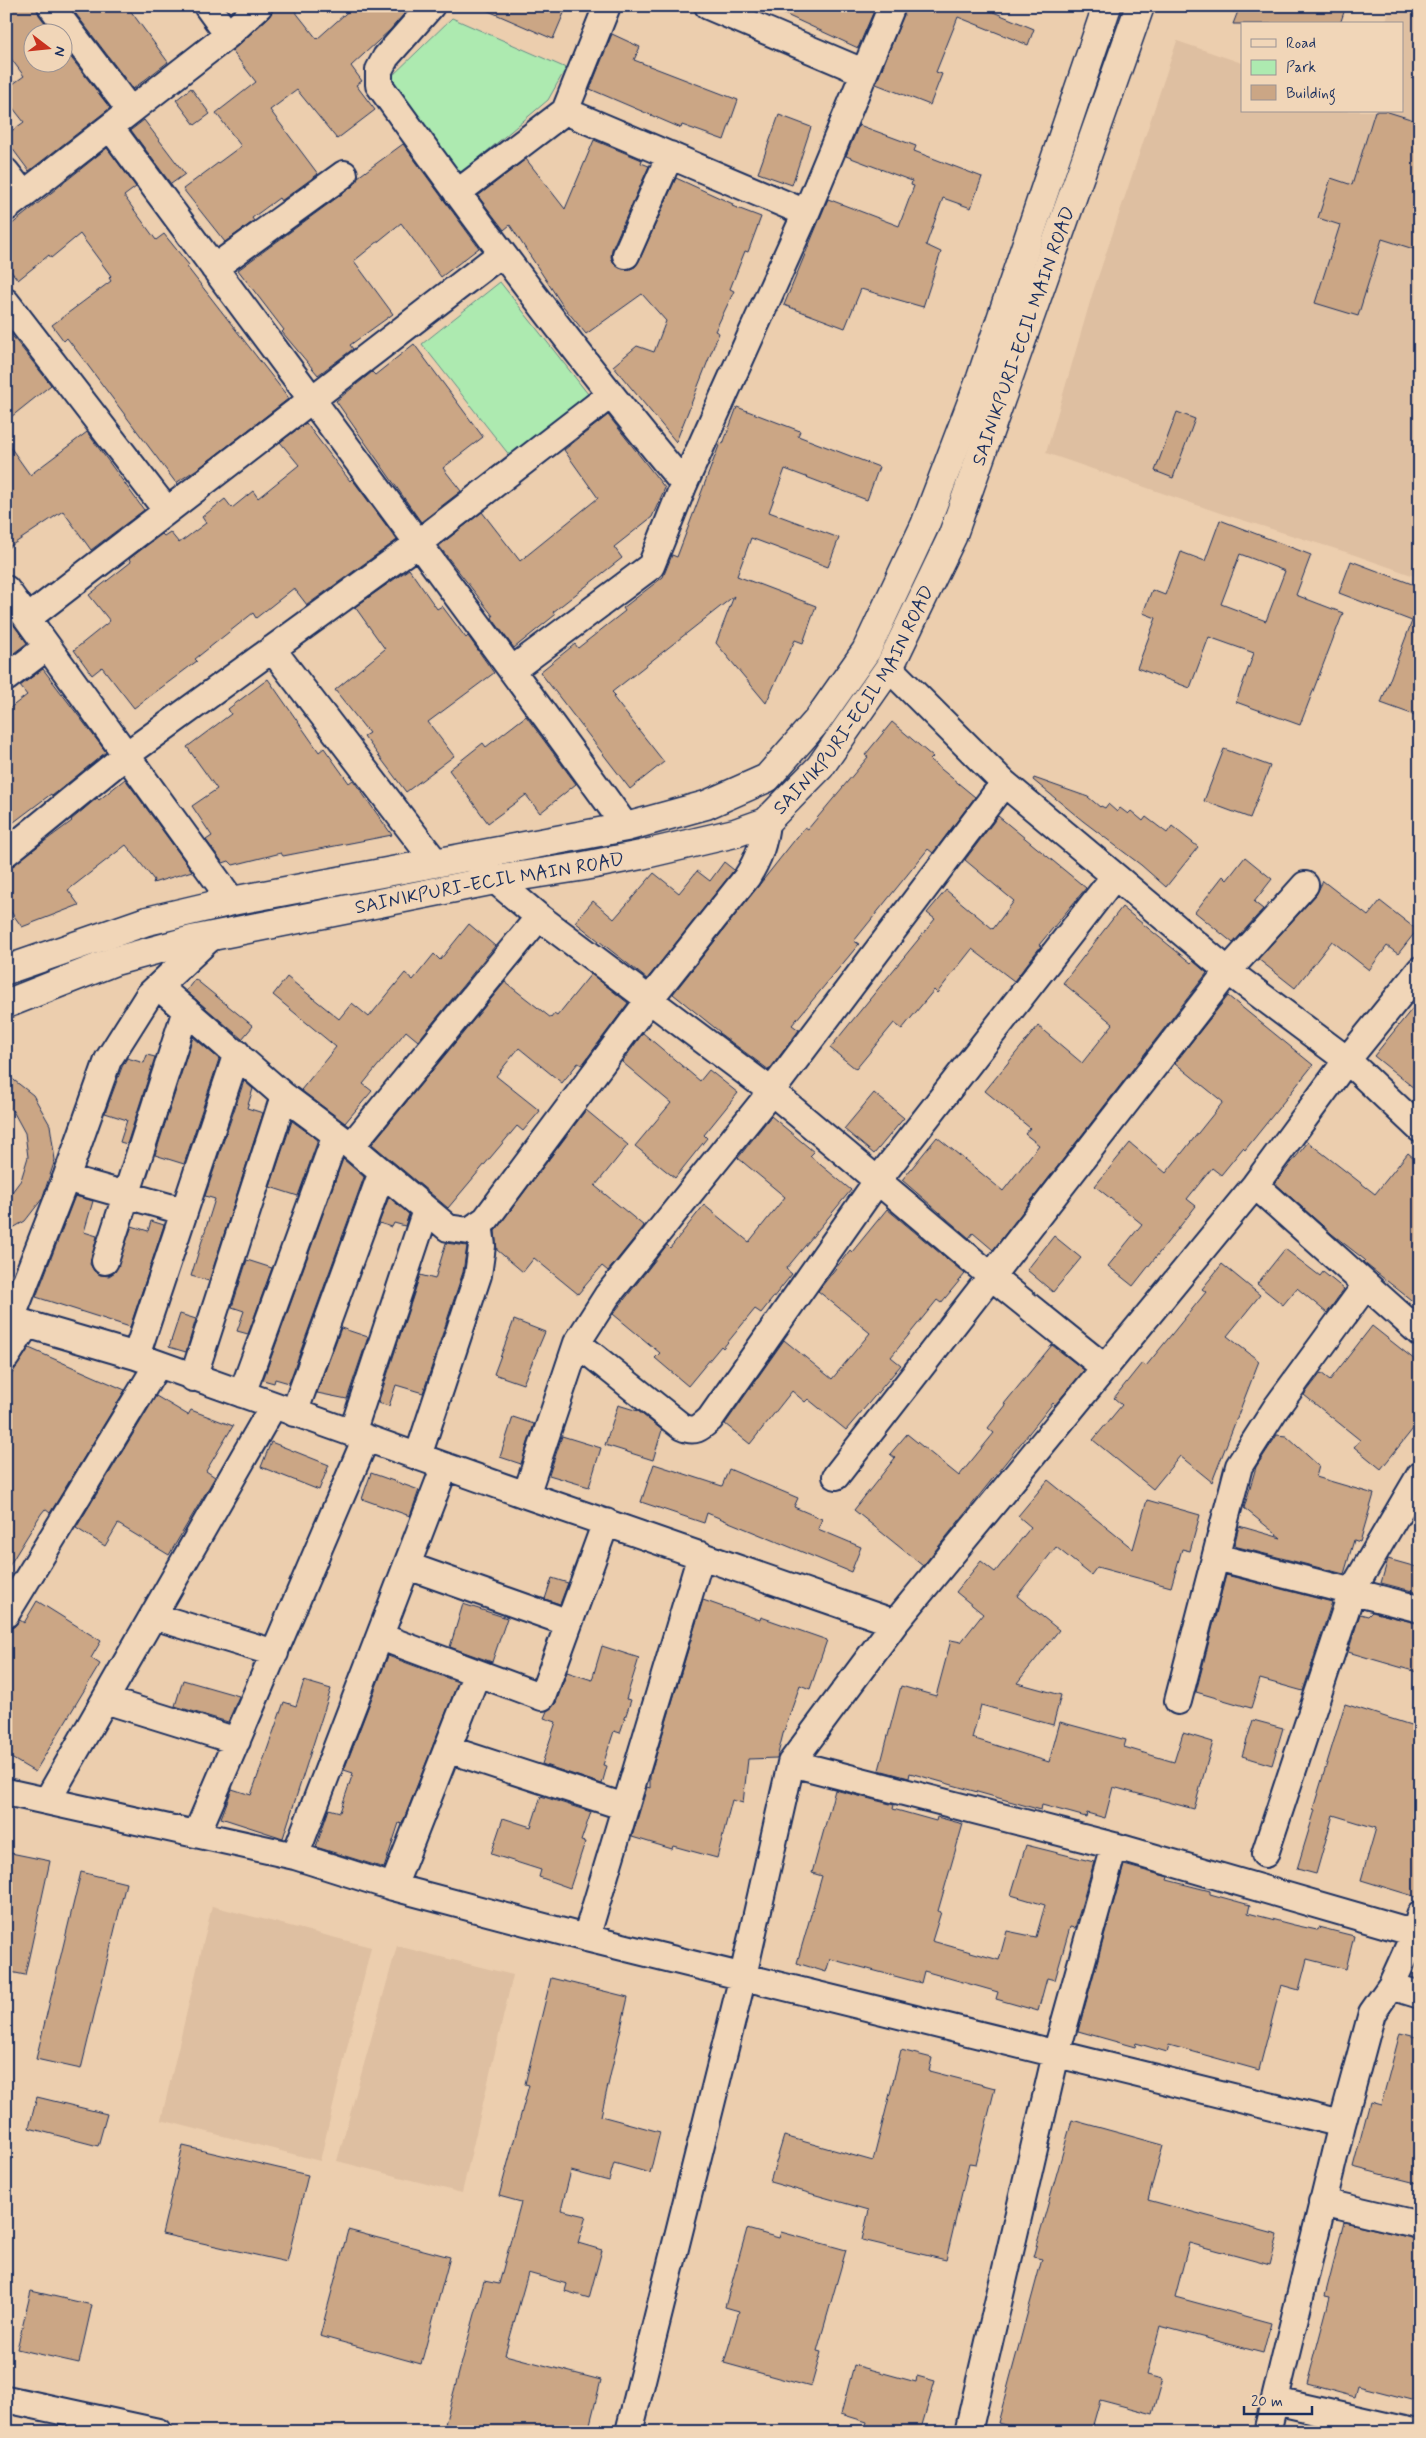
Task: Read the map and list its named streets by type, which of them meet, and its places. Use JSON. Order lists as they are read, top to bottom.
{
  "streets": {
    "main road": ["SAINIKPURI-ECIL MAIN ROAD"]
  },
  "legend": ["Road", "Park", "Building"],
  "scale_bar": "20 m",
  "north": "right"
}
